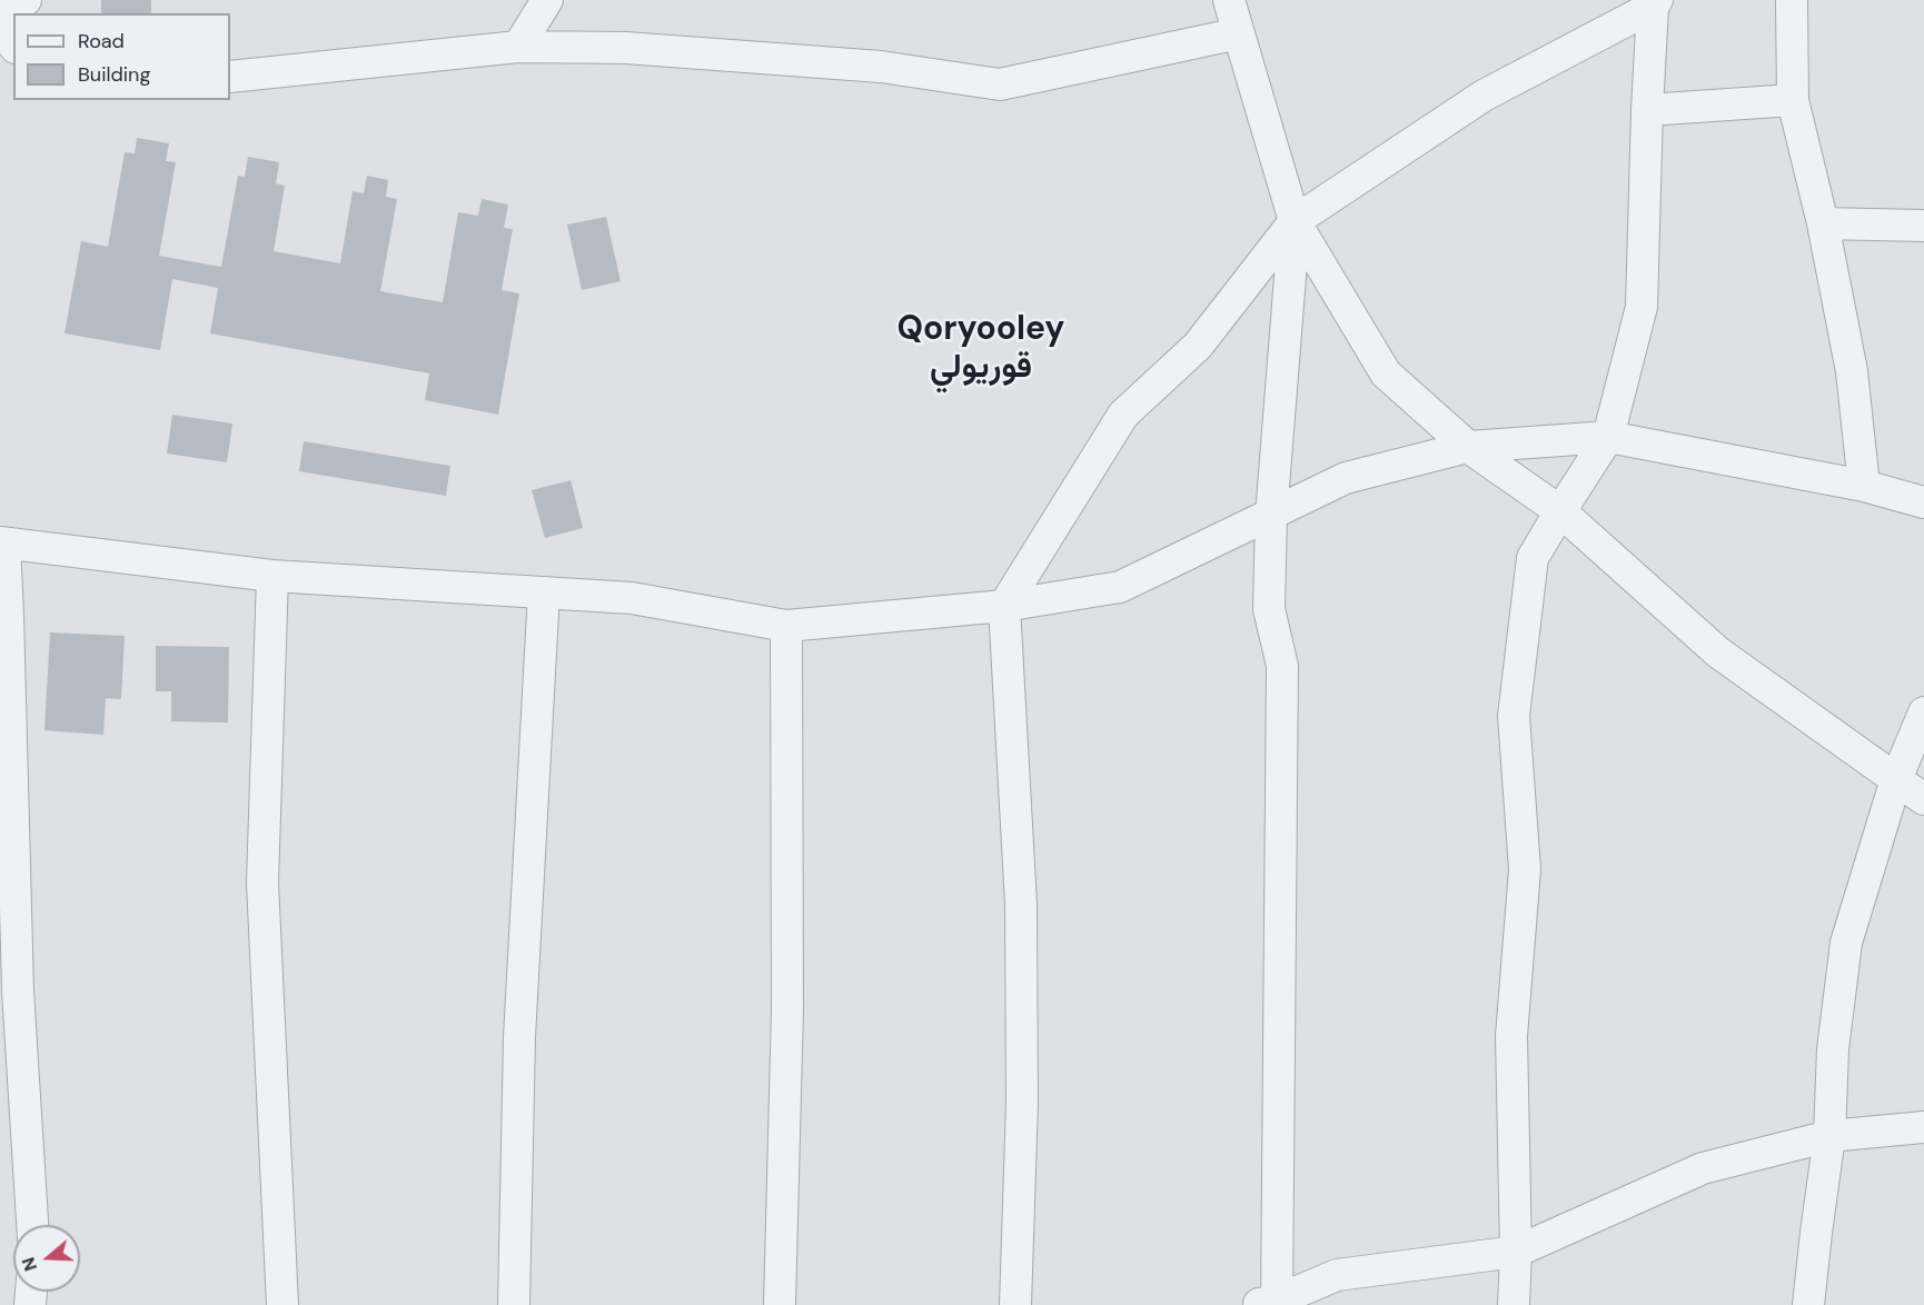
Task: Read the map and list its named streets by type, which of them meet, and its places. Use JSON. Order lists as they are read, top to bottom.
{
  "districts": ["Qoryooley قوريولي"],
  "legend": ["Road", "Building"],
  "north": "left"
}
